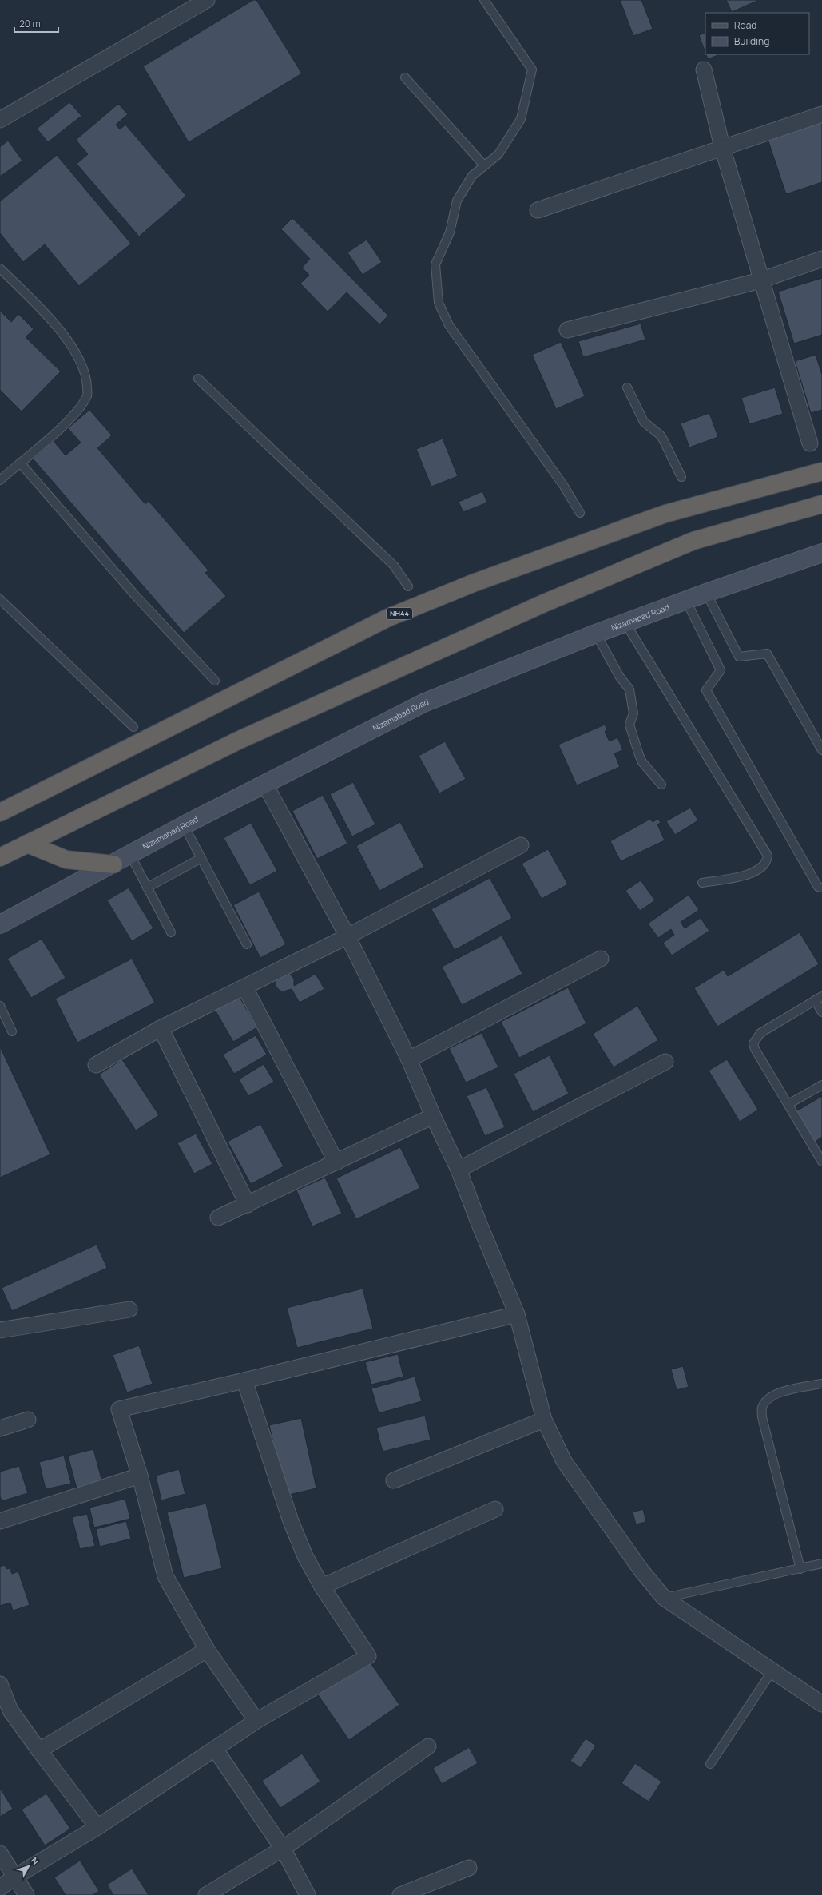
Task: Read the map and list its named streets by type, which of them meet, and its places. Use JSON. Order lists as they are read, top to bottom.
{
  "streets": {
    "highway": ["NH44"],
    "main road": ["Nizamabad Road"]
  },
  "legend": ["Road", "Building"],
  "scale_bar": "20 m",
  "north": "top right"
}
